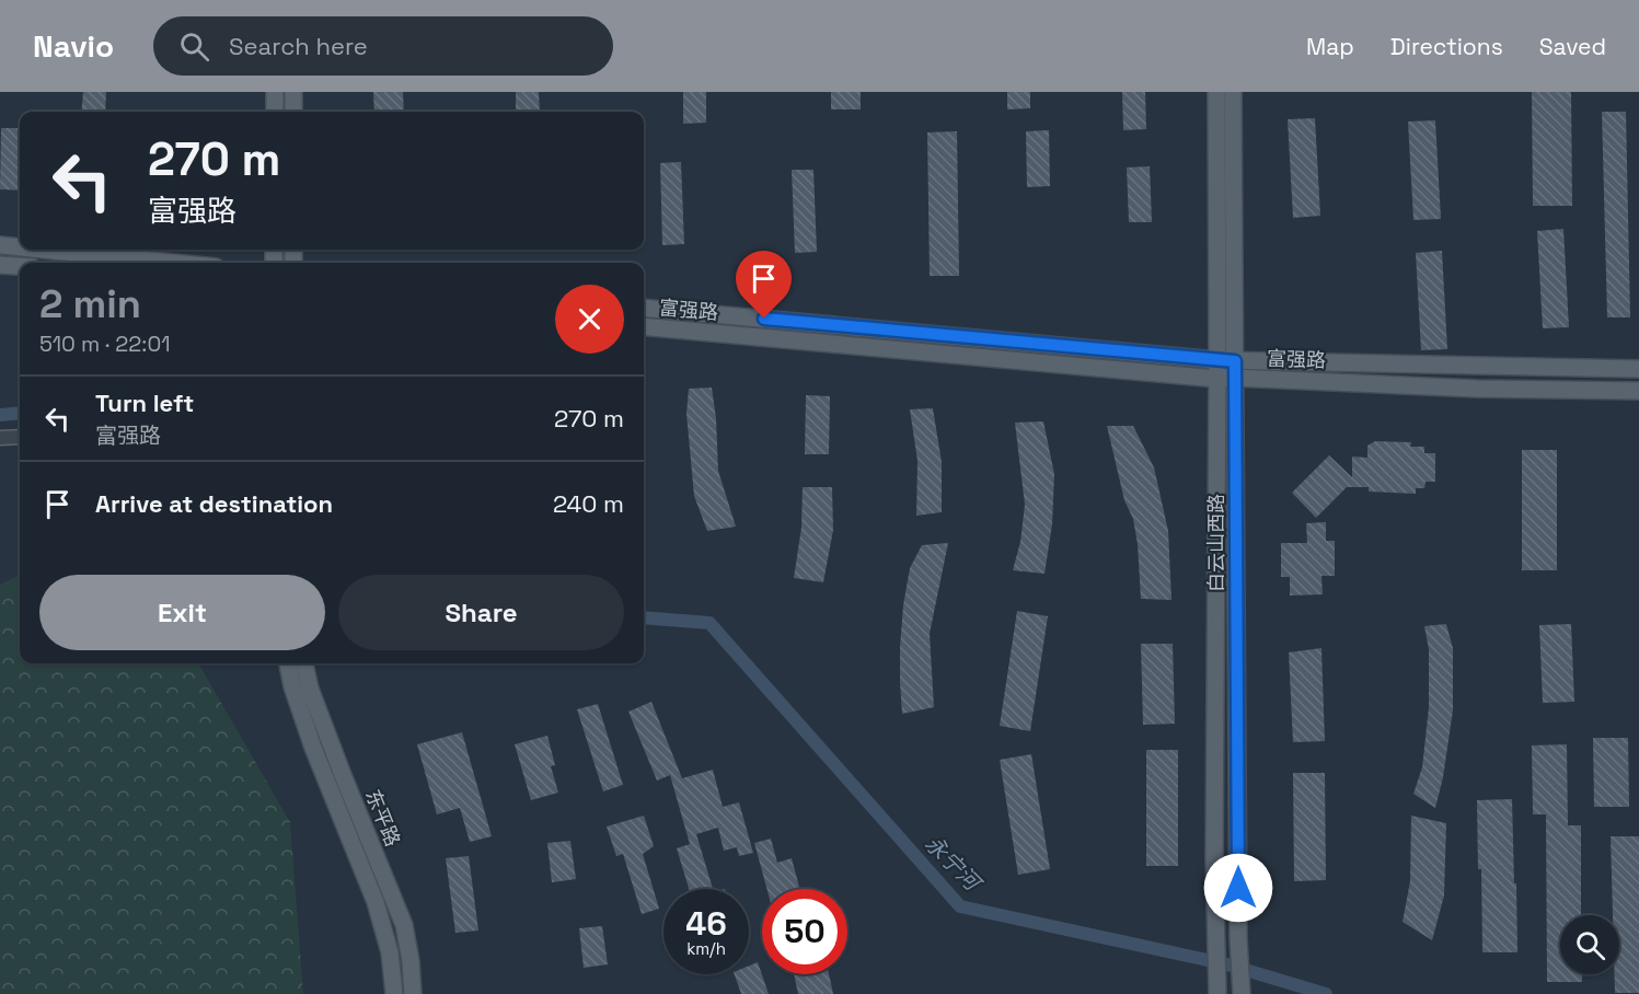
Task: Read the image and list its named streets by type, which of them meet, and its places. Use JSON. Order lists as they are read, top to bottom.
{
  "streets": {
    "main road": ["富强路", "白云山西路", "东平路"]
  },
  "crossings": [
    ["富强路", "白云山西路"]
  ],
  "water": ["永宁河"],
  "page": {
    "header": "Navio",
    "search": "Search here",
    "nav": ["Map", "Directions", "Saved"],
    "turn": ["270 m", "富强路"],
    "heading": ["2 min", "510 m · 22:01"],
    "list": [
      {
        "name": "Turn left",
        "note": "富强路",
        "value": "270 m"
      },
      {
        "name": "Arrive at destination",
        "value": "240 m"
      }
    ],
    "buttons": ["Exit", "Share"],
    "speed": "46 km/h",
    "limit": "50"
  }
}
